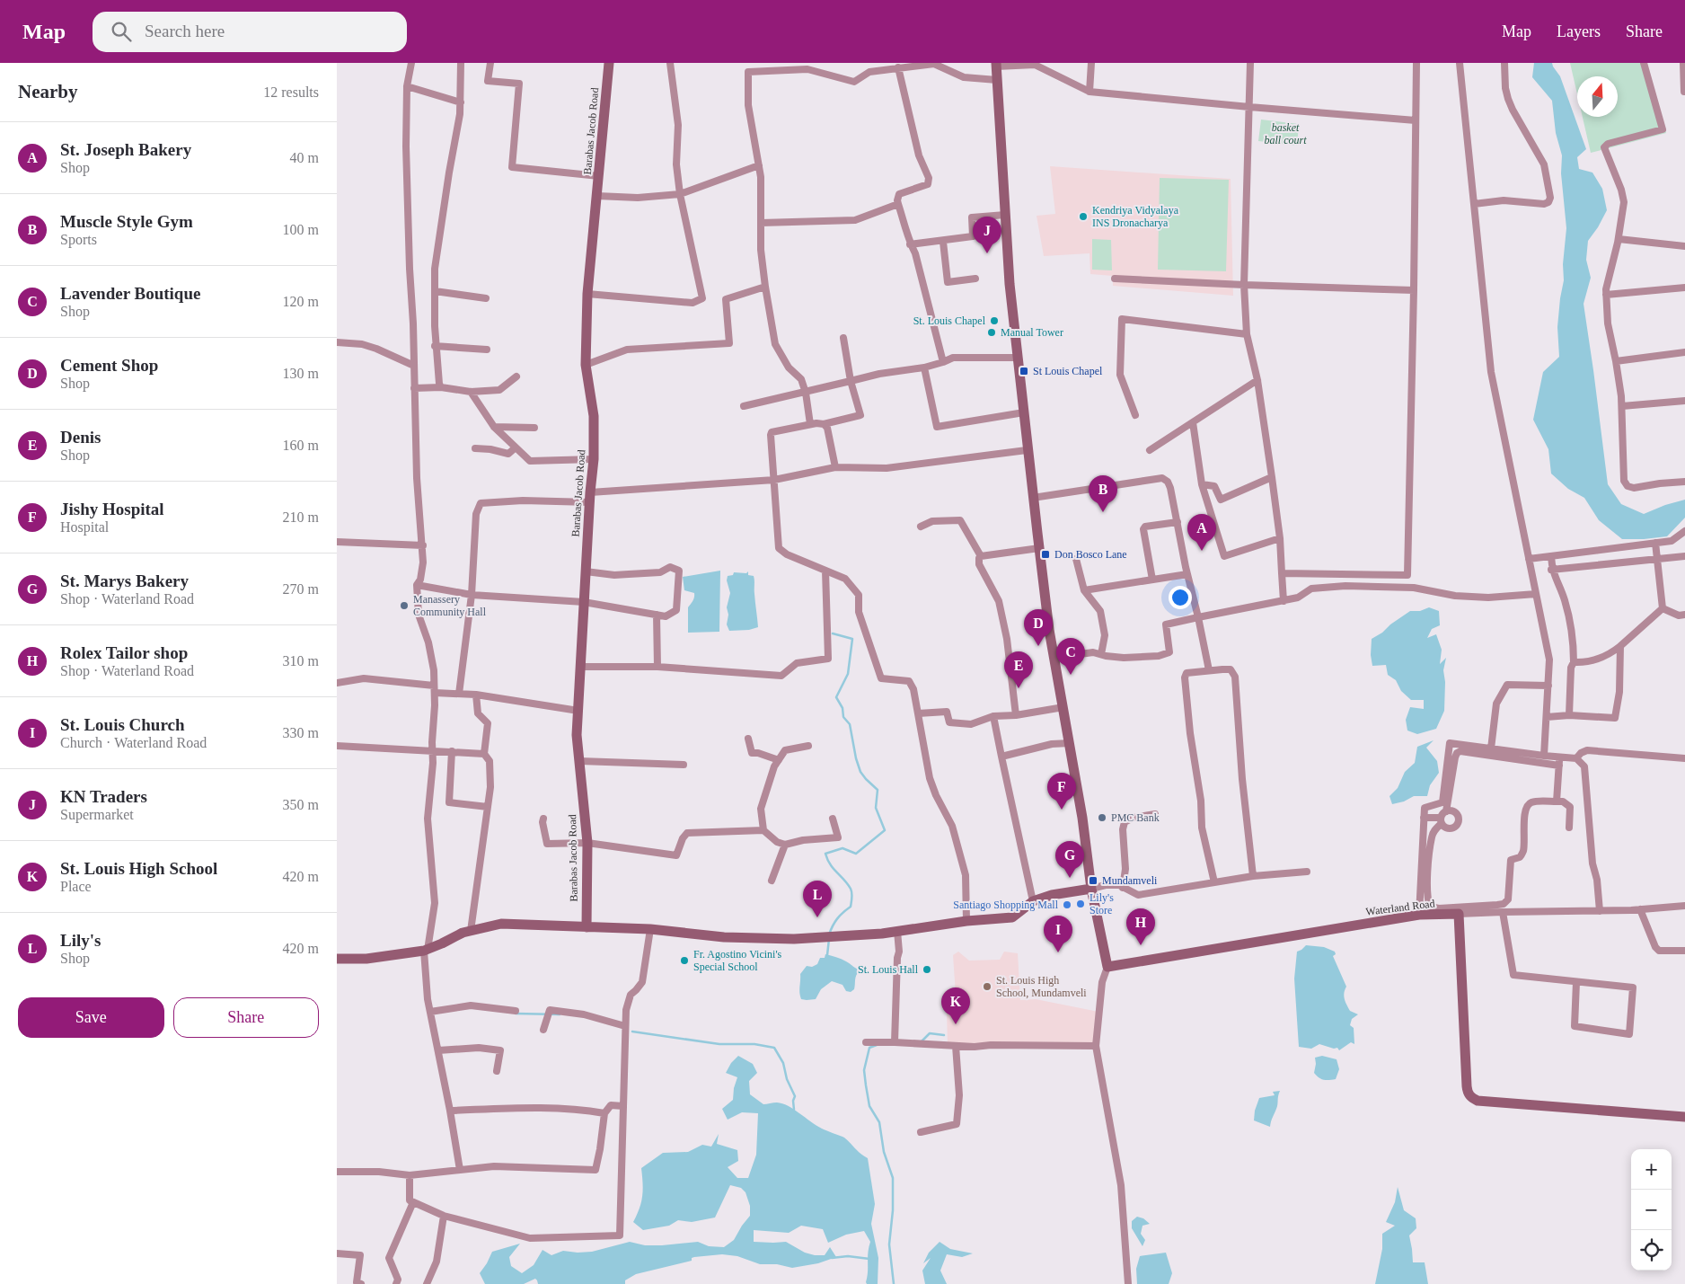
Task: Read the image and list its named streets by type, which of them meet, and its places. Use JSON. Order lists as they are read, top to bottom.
{
  "streets": {
    "main road": ["Barabas Jacob Road", "Waterland Road"]
  },
  "parks": ["basket ball court"],
  "places": {
    "other": [
      "Kendriya Vidyalaya INS Dronacharya",
      "St. Louis Chapel",
      "Manual Tower",
      "Manassery Community Hall",
      "PMC Bank",
      "Lily's Store",
      "Santiago Shopping Mall",
      "Fr. Agostino Vicini's Special School",
      "St. Louis Hall",
      "St. Louis High School, Mundamveli"
    ],
    "transit": ["St Louis Chapel", "Don Bosco Lane", "Mundamveli"]
  },
  "north": "top",
  "page": {
    "header": "Map",
    "search": "Search here",
    "nav": ["Map", "Layers", "Share"],
    "heading": ["Nearby", "12 results"],
    "list": [
      {
        "mark": "A",
        "name": "St. Joseph Bakery",
        "note": "Shop",
        "value": "40 m"
      },
      {
        "mark": "B",
        "name": "Muscle Style Gym",
        "note": "Sports",
        "value": "100 m"
      },
      {
        "mark": "C",
        "name": "Lavender Boutique",
        "note": "Shop",
        "value": "120 m"
      },
      {
        "mark": "D",
        "name": "Cement Shop",
        "note": "Shop",
        "value": "130 m"
      },
      {
        "mark": "E",
        "name": "Denis",
        "note": "Shop",
        "value": "160 m"
      },
      {
        "mark": "F",
        "name": "Jishy Hospital",
        "note": "Hospital",
        "value": "210 m"
      },
      {
        "mark": "G",
        "name": "St. Marys Bakery",
        "note": "Shop · Waterland Road",
        "value": "270 m"
      },
      {
        "mark": "H",
        "name": "Rolex Tailor shop",
        "note": "Shop · Waterland Road",
        "value": "310 m"
      },
      {
        "mark": "I",
        "name": "St. Louis Church",
        "note": "Church · Waterland Road",
        "value": "330 m"
      },
      {
        "mark": "J",
        "name": "KN Traders",
        "note": "Supermarket",
        "value": "350 m"
      },
      {
        "mark": "K",
        "name": "St. Louis High School",
        "note": "Place",
        "value": "420 m"
      },
      {
        "mark": "L",
        "name": "Lily's",
        "note": "Shop",
        "value": "420 m"
      }
    ],
    "pins": [
      "J",
      "B",
      "A",
      "D",
      "C",
      "E",
      "F",
      "G",
      "L",
      "H",
      "I",
      "K"
    ],
    "buttons": ["Save", "Share"],
    "map_buttons": ["+", "−"]
  }
}
